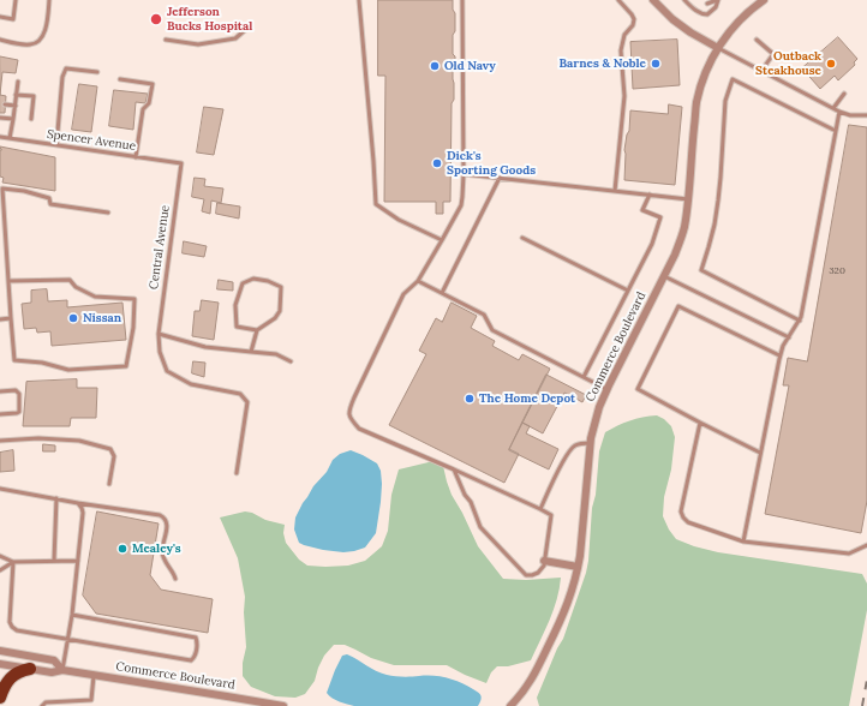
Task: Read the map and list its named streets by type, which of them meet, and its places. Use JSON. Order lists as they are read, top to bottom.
{
  "streets": {
    "street": ["Commerce Boulevard"],
    "lane": ["Spencer Avenue", "Central Avenue"]
  },
  "crossings": [
    ["Spencer Avenue", "Central Avenue"]
  ],
  "places": [
    "Jefferson Bucks Hospital",
    "Barnes & Noble",
    "Outback Steakhouse",
    "Old Navy",
    "Dick's Sporting Goods",
    "Nissan",
    "The Home Depot",
    "Mealey's"
  ],
  "house_numbers": ["320"]
}
